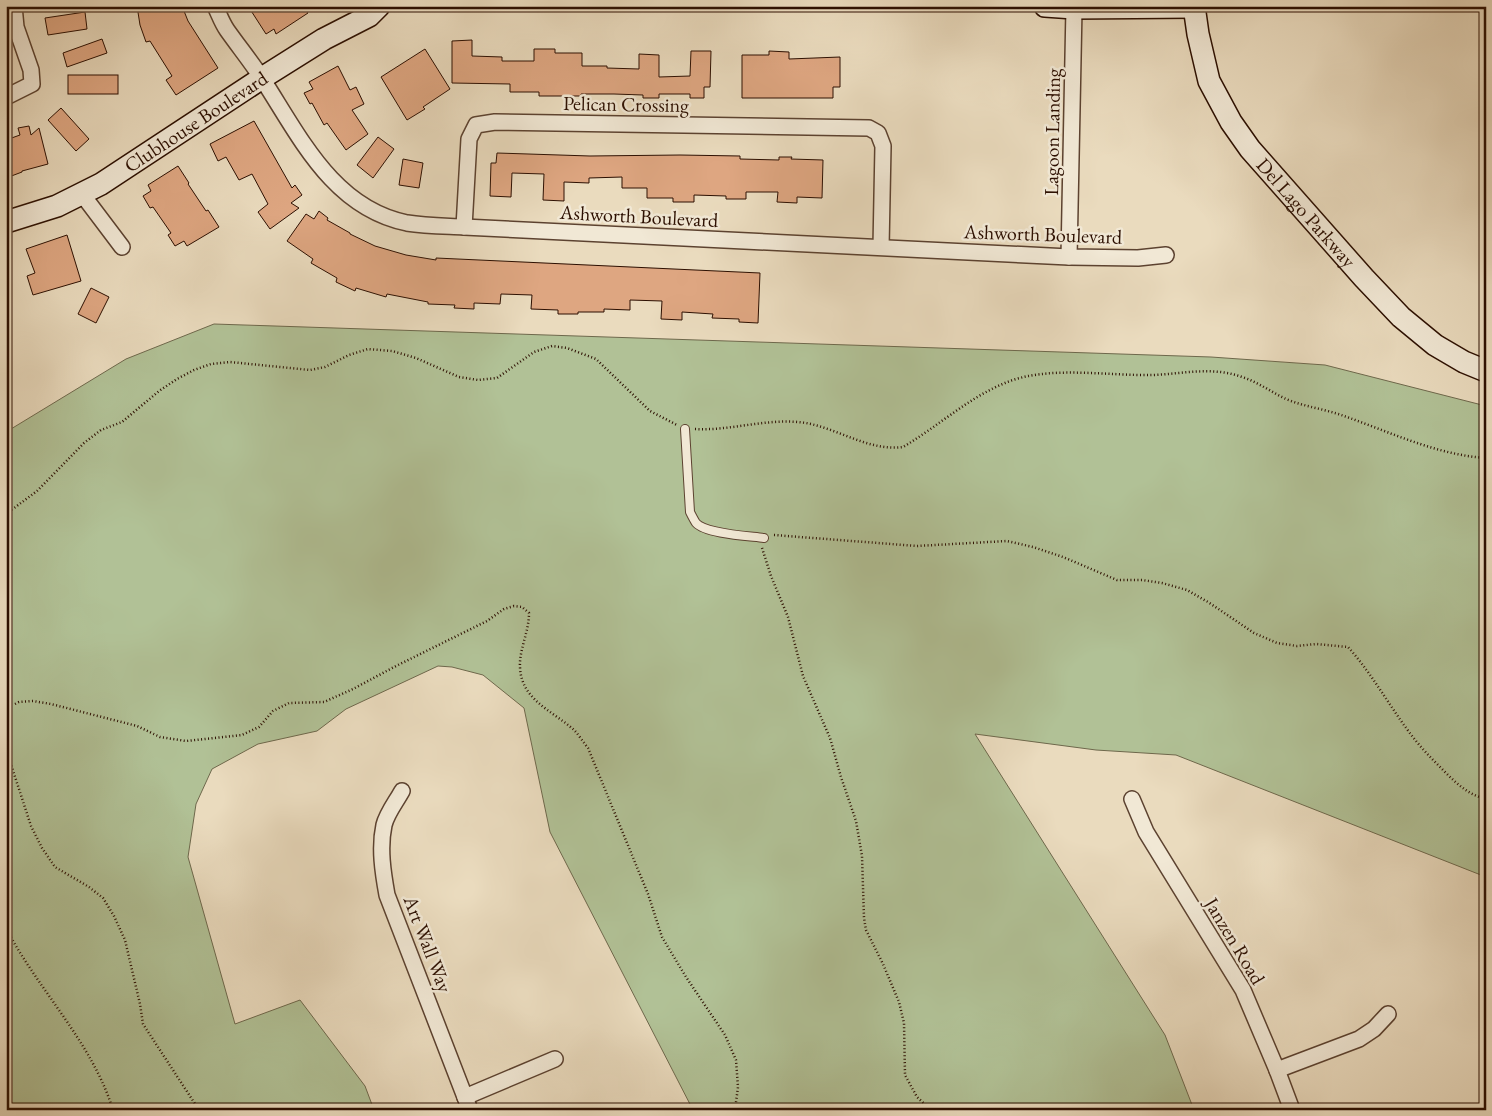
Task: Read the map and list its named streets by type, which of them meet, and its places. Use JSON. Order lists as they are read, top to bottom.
{
  "streets": {
    "street": [
      "Pelican Crossing",
      "Clubhouse Boulevard",
      "Lagoon Landing",
      "Del Lago Parkway",
      "Ashworth Boulevard",
      "Janzen Road",
      "Art Wall Way"
    ]
  },
  "crossings": [
    ["Pelican Crossing", "Ashworth Boulevard"],
    ["Clubhouse Boulevard", "Ashworth Boulevard"],
    ["Lagoon Landing", "Ashworth Boulevard"]
  ]
}
